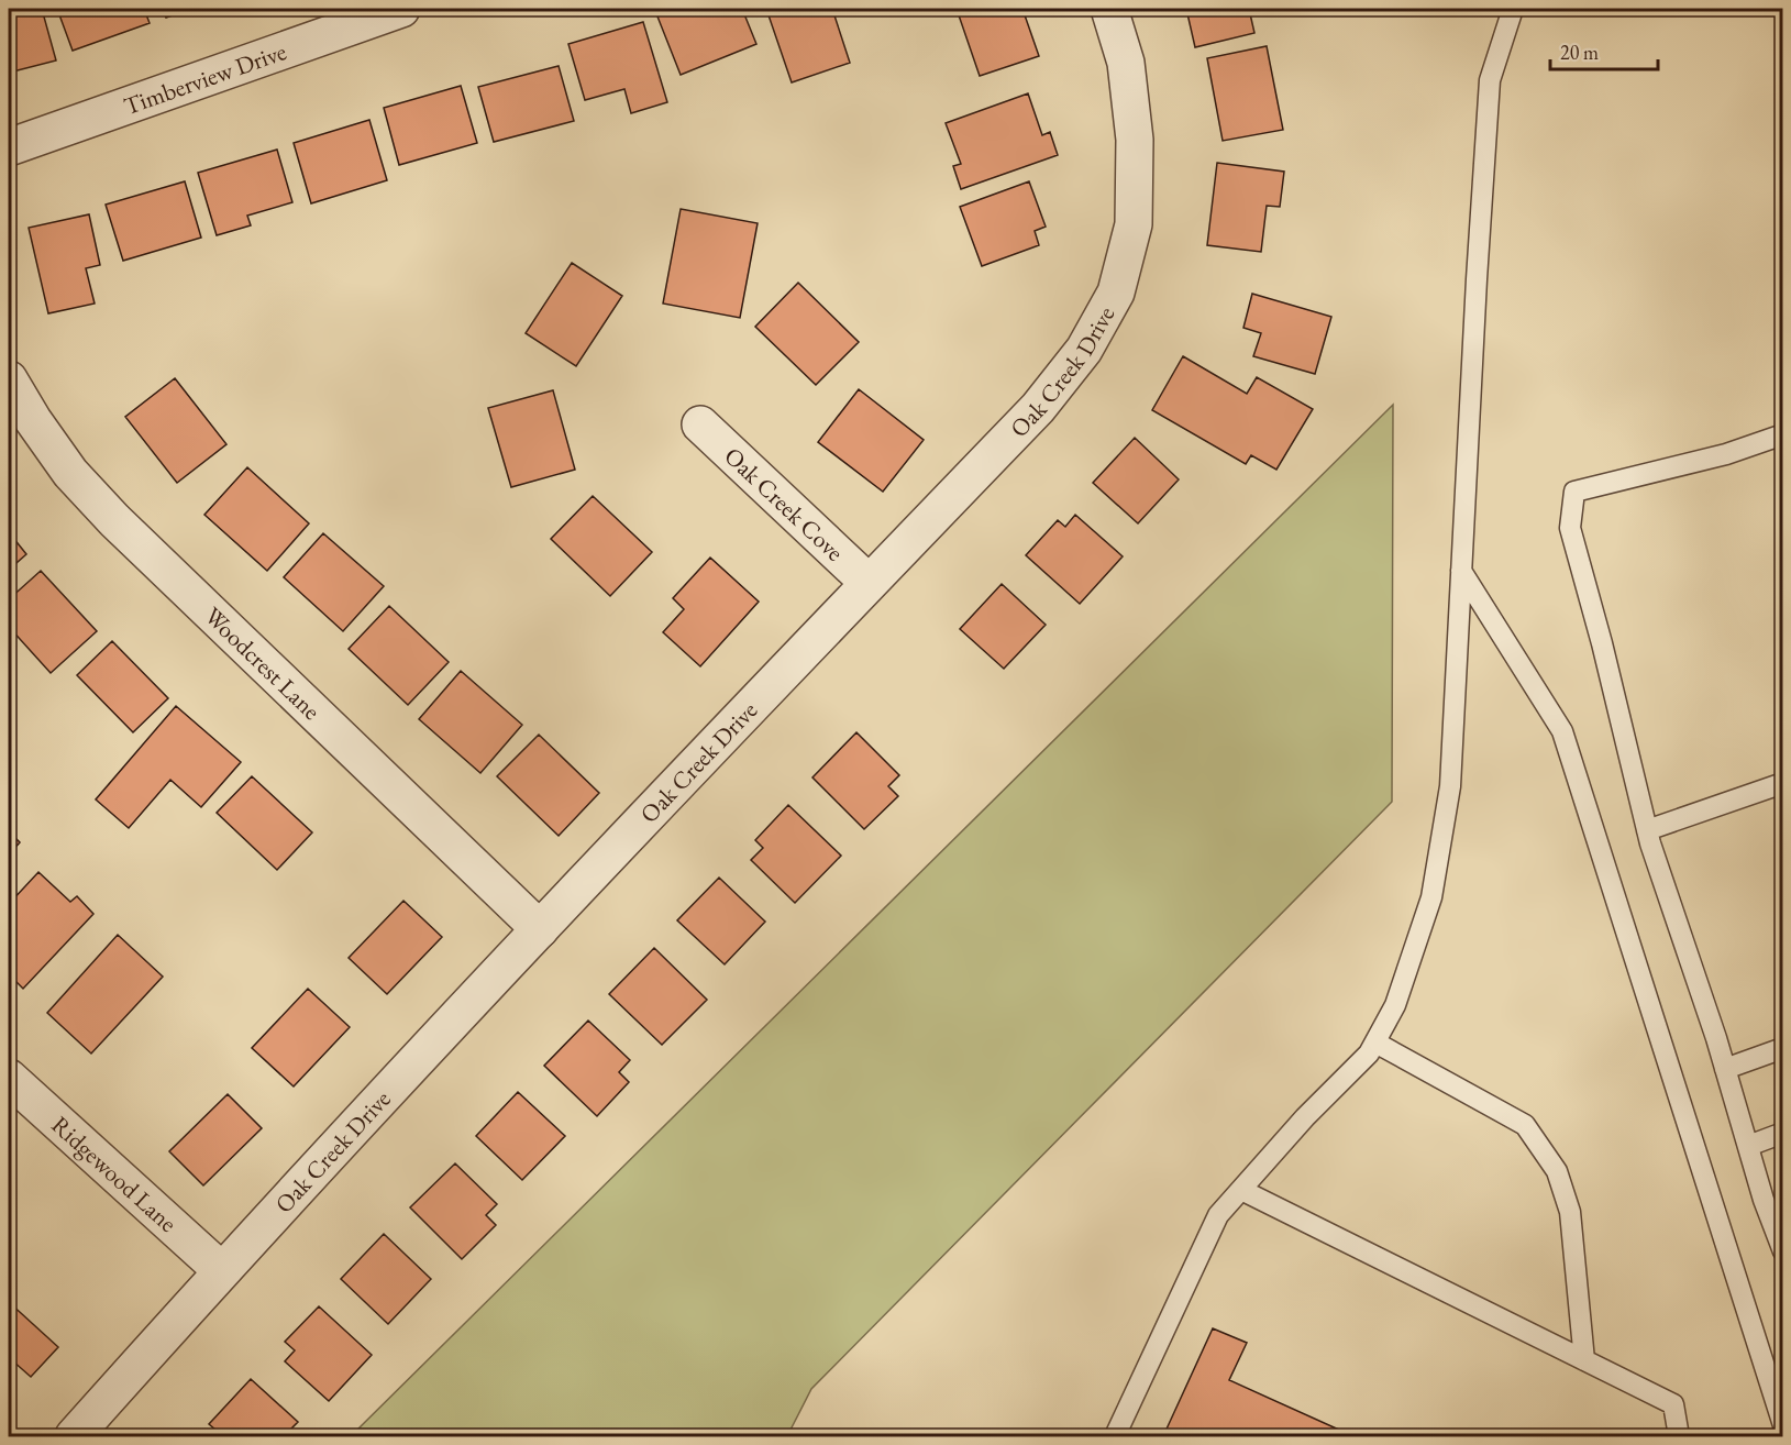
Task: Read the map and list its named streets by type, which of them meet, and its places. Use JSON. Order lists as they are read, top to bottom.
{
  "streets": {
    "street": [
      "Timberview Drive",
      "Oak Creek Drive",
      "Oak Creek Cove",
      "Woodcrest Lane",
      "Ridgewood Lane"
    ]
  },
  "crossings": [
    ["Oak Creek Drive", "Oak Creek Cove"],
    ["Oak Creek Drive", "Woodcrest Lane"],
    ["Oak Creek Drive", "Ridgewood Lane"]
  ],
  "scale_bar": "20 m"
}
